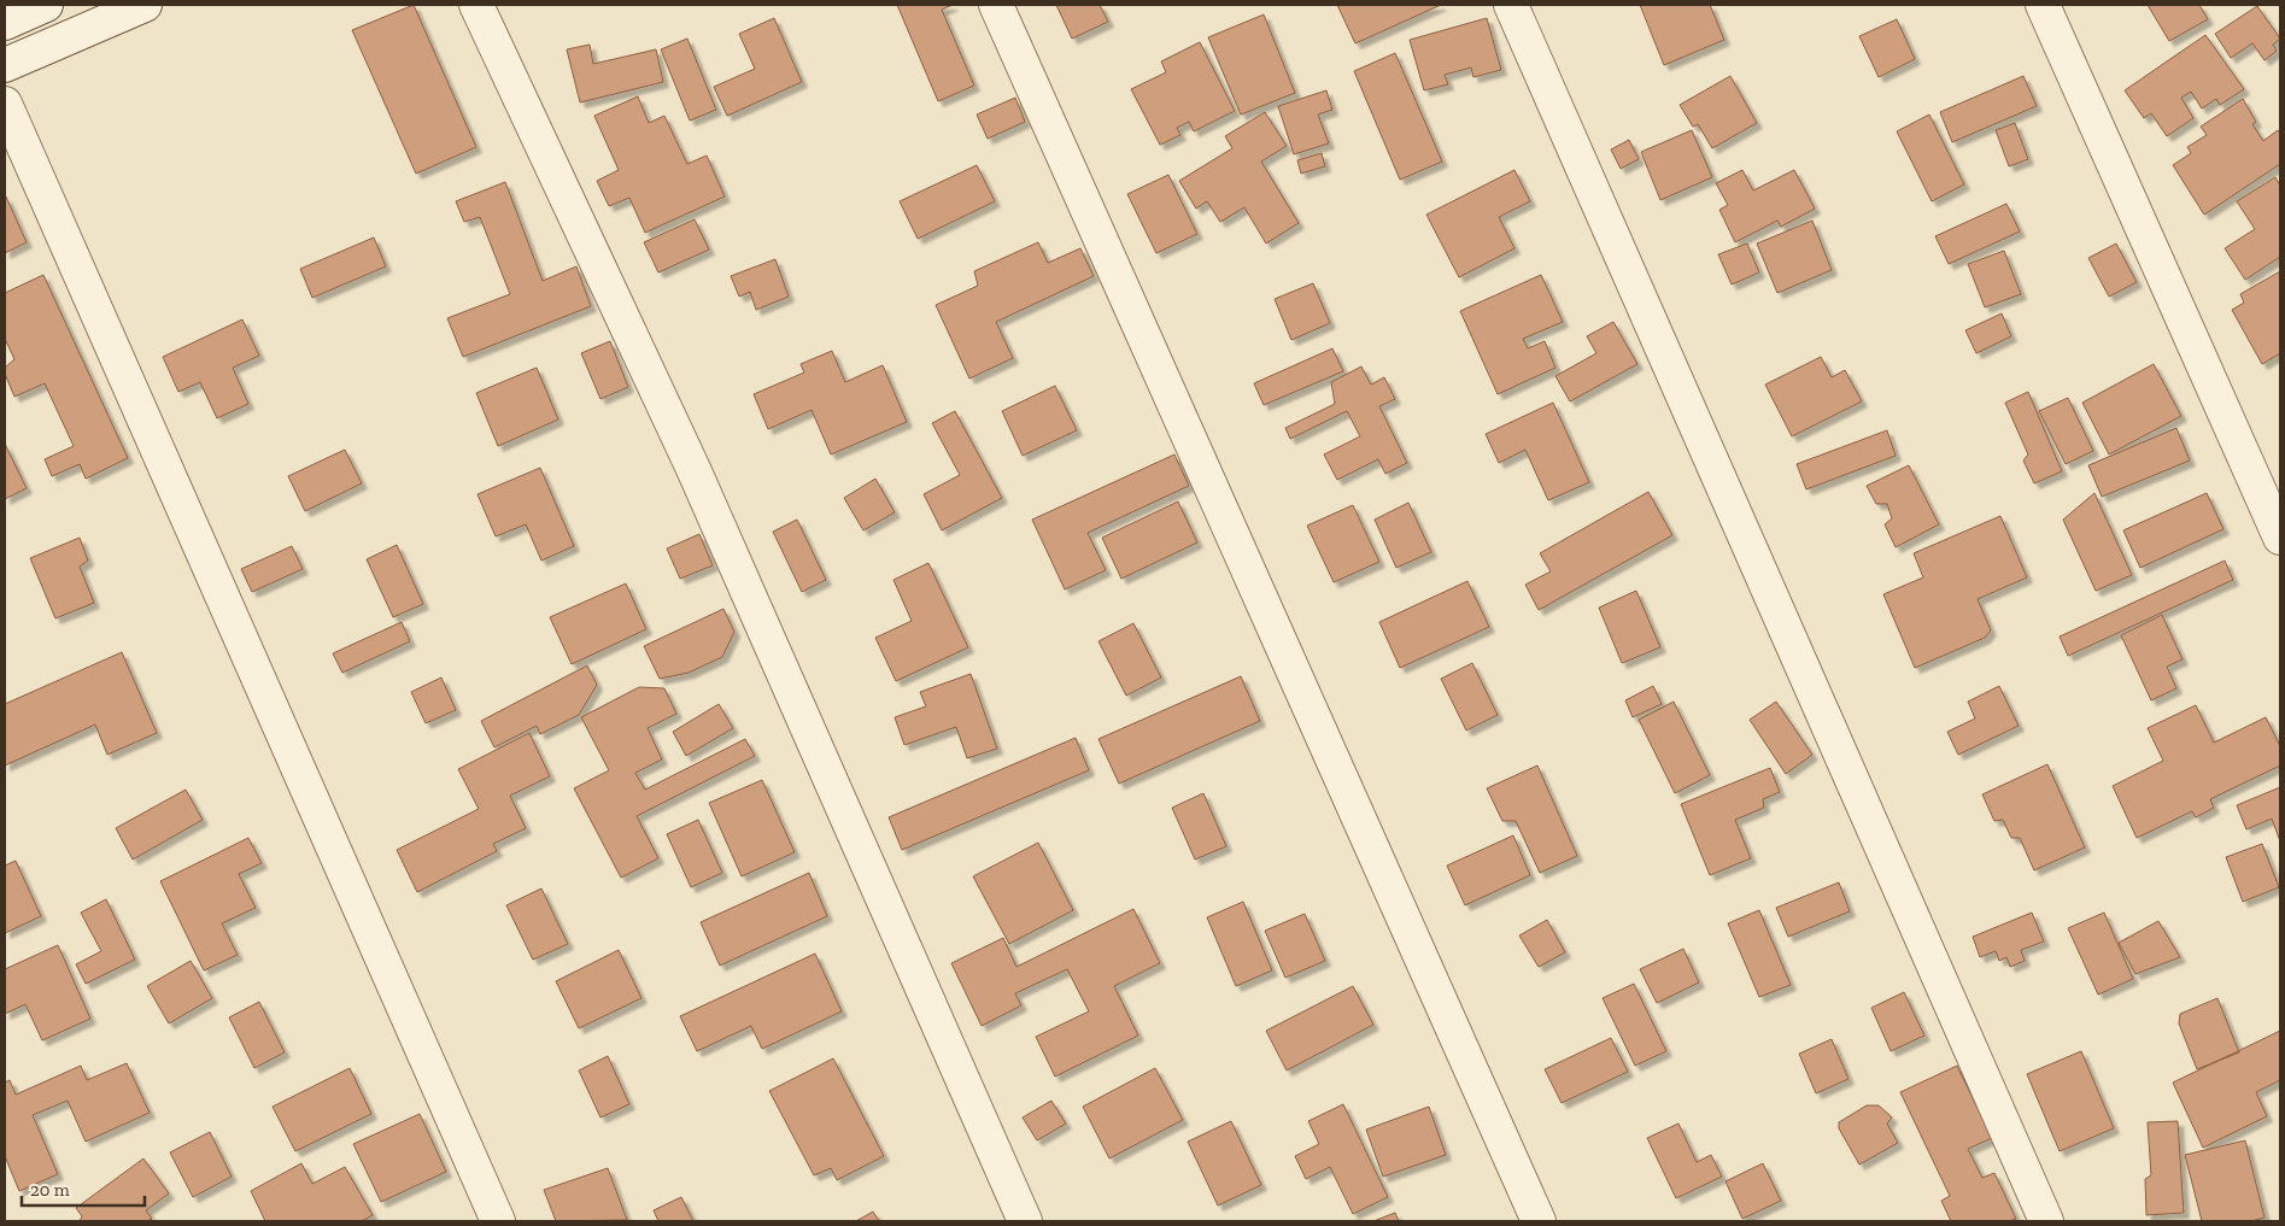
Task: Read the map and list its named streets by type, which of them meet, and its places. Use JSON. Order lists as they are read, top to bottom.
{
  "scale_bar": "20 m"
}
